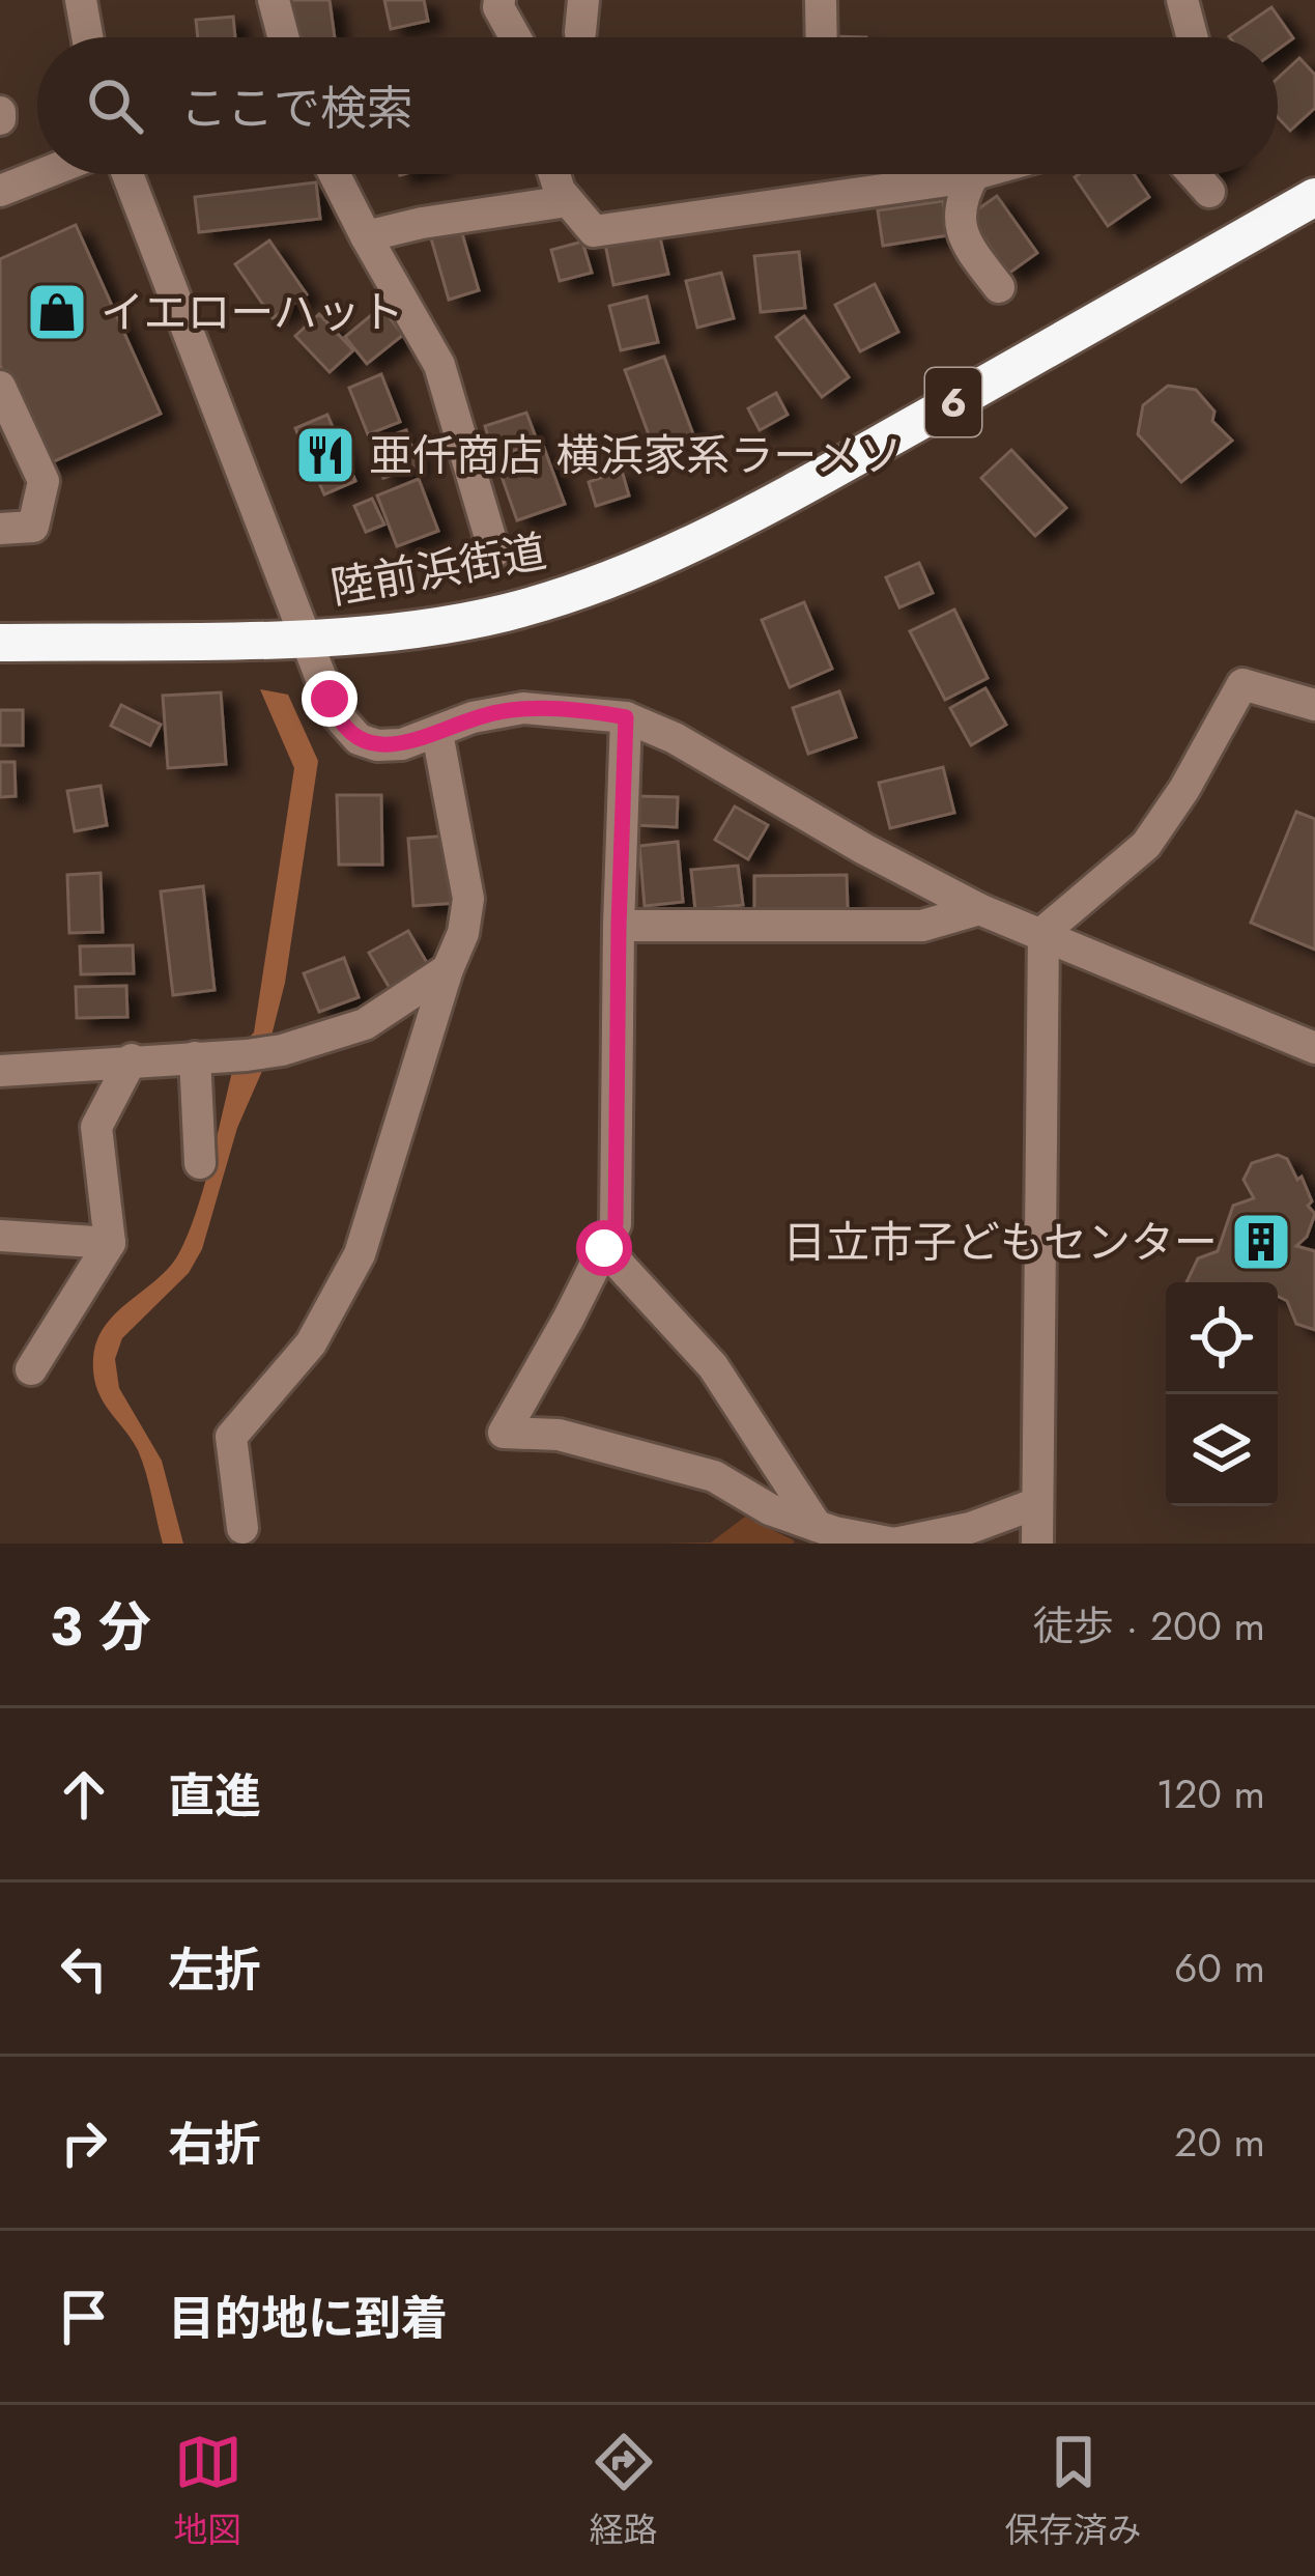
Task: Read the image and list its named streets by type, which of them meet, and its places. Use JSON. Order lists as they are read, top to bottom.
{
  "streets": {
    "highway": ["6", "陸前浜街道"]
  },
  "places": {
    "shop": ["イエローハット"],
    "restaurant": ["亜仟商店 横浜家系ラーメソ"],
    "building": ["日立市子どもセンター"]
  },
  "page": {
    "search": "ここで検索",
    "heading": ["3 分", "徒歩 · 200 m"],
    "list": [
      ["直進", "120 m"],
      ["左折", "60 m"],
      ["右折", "20 m"],
      "目的地に到着"
    ],
    "nav": ["地図", "経路", "保存済み"]
  }
}
